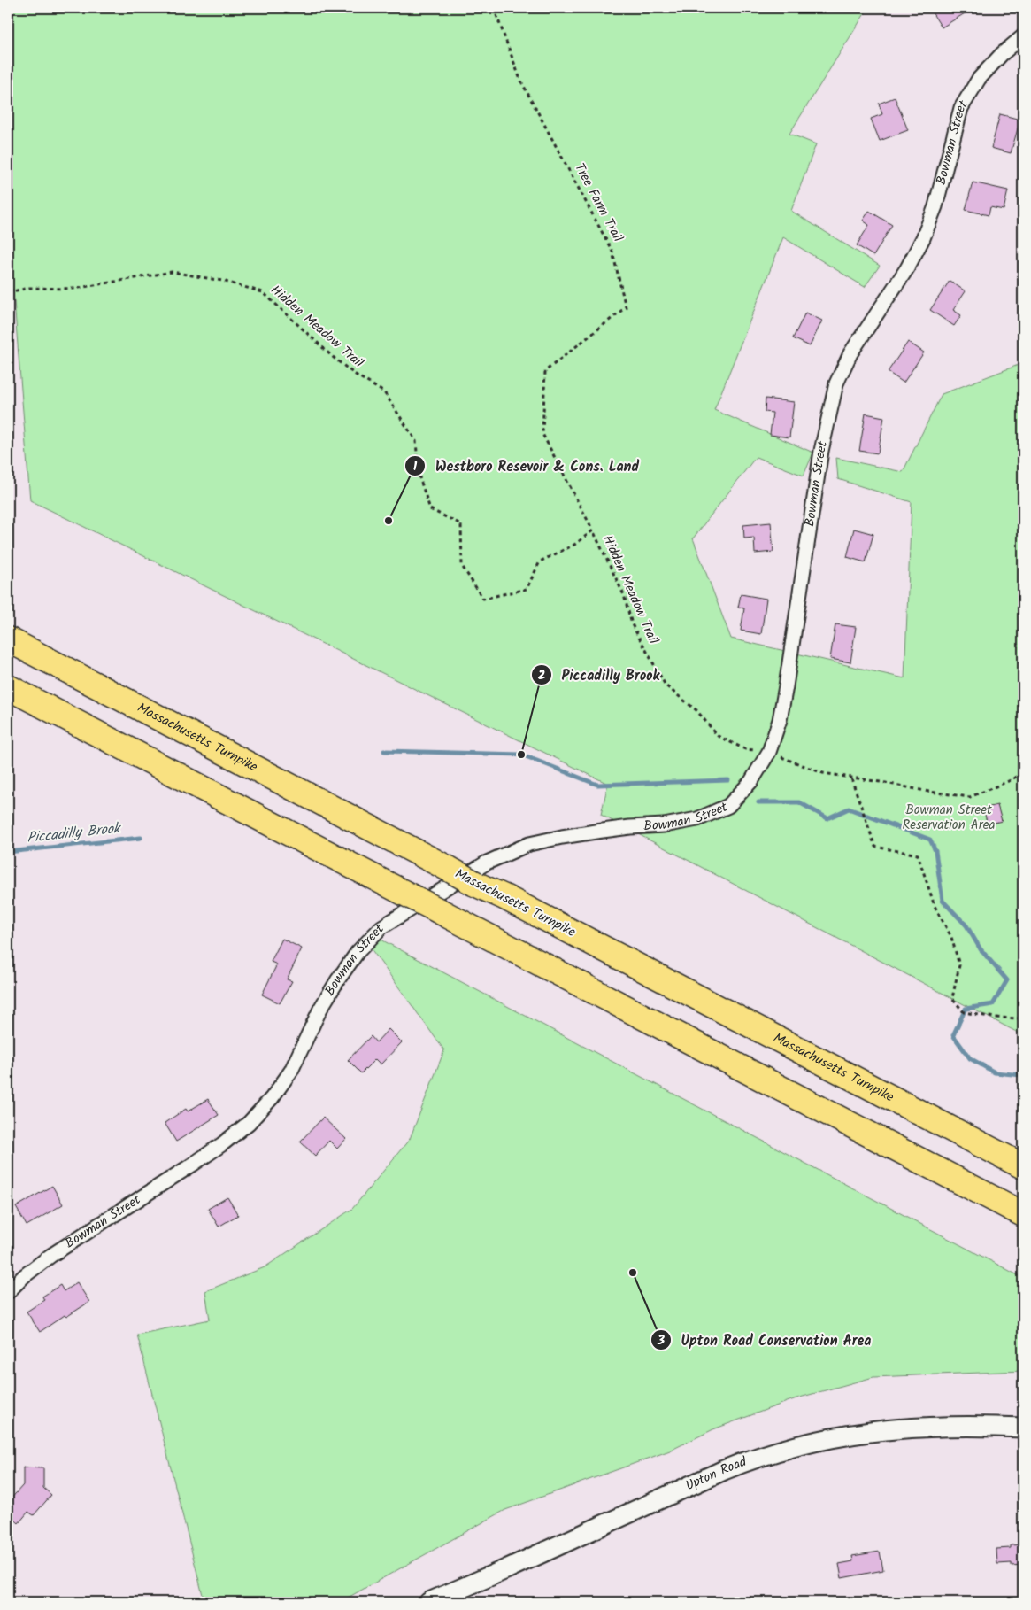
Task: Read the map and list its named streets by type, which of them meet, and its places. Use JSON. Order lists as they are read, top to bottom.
{
  "streets": {
    "highway": ["Massachusetts Turnpike"],
    "main road": ["Upton Road"],
    "street": ["Bowman Street"],
    "path": ["Tree Farm Trail", "Hidden Meadow Trail"]
  },
  "crossings": [
    ["Bowman Street", "Hidden Meadow Trail"],
    ["Tree Farm Trail", "Hidden Meadow Trail"]
  ],
  "water": ["Piccadilly Brook"],
  "parks": ["Bowman Street Reservation Area"],
  "places": ["Westboro Resevoir & Cons. Land", "Piccadilly Brook", "Upton Road Conservation Area"]
}
